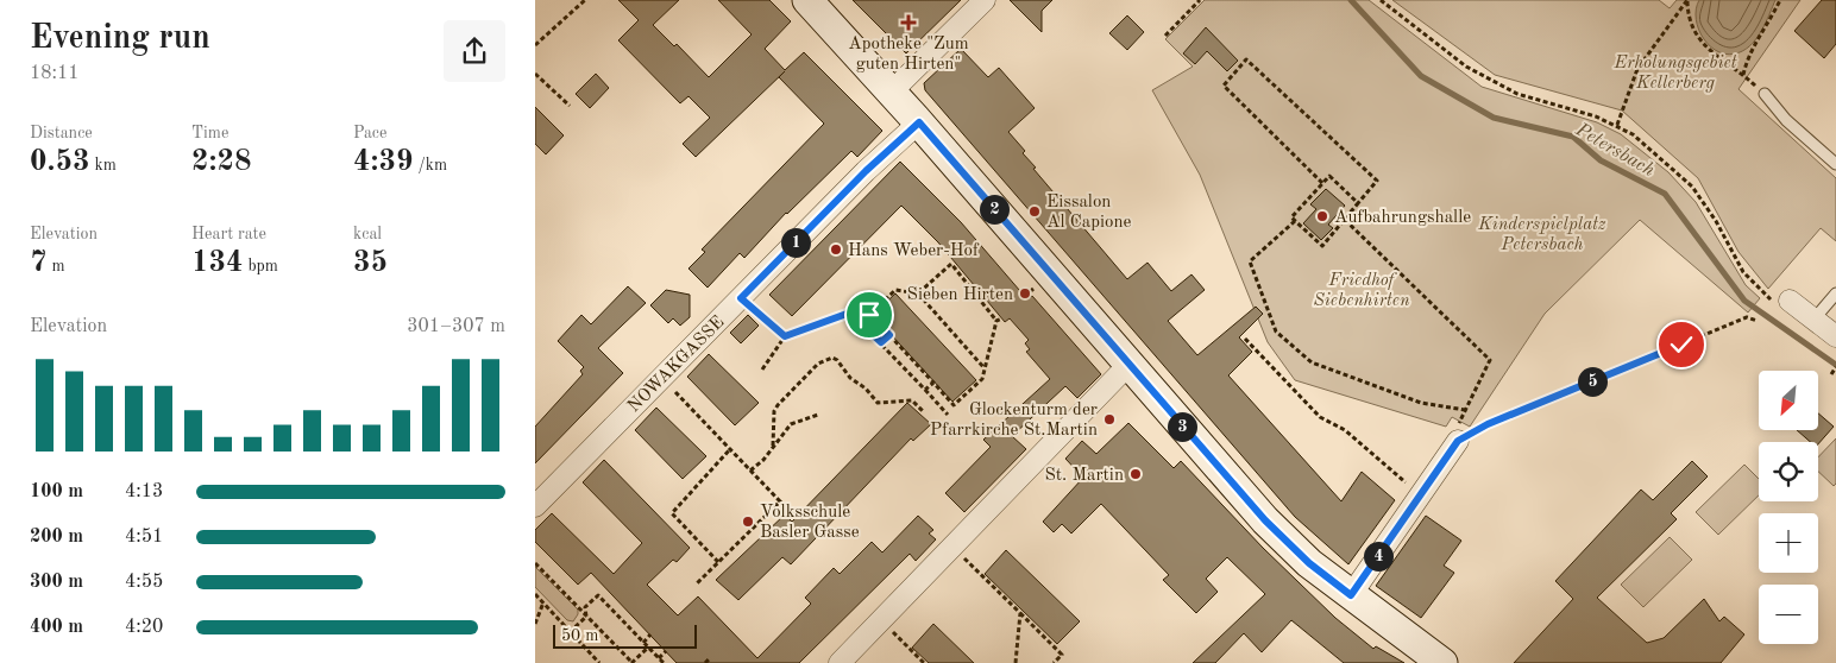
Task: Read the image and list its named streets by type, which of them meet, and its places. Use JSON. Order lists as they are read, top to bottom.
{
  "streets": {
    "street": ["NOWAKGASSE"]
  },
  "water": ["Petersbach"],
  "parks": ["Erholungsgebiet Kellerberg", "Kinderspielplatz Petersbach", "Friedhof Siebenhirten"],
  "places": {
    "health": ["Apotheke \"Zum guten Hirten\""],
    "other": [
      "Eissalon Al Capione",
      "Aufbahrungshalle",
      "Hans Weber-Hof",
      "Sieben Hirten",
      "Glockenturm der Pfarrkirche St.Martin",
      "St. Martin",
      "Volksschule Basler Gasse"
    ]
  },
  "scale_bar": "50 m",
  "north": "bottom left",
  "page": {
    "heading": ["Evening run", "18:11"],
    "stats": [
      ["Distance", "0.53 km"],
      ["Time", "2:28"],
      ["Pace", "4:39 /km"],
      ["Elevation", "7 m"],
      ["Heart rate", "134 bpm"],
      ["kcal", "35"]
    ],
    "pins": [
      "2",
      "1",
      "5",
      "3",
      "4"
    ],
    "chart": ["Elevation", "301–307 m"],
    "map_buttons": ["+", "−"],
    "list": [
      {
        "name": "100 m",
        "note": "4:13"
      },
      {
        "name": "200 m",
        "note": "4:51"
      },
      {
        "name": "300 m",
        "note": "4:55"
      },
      {
        "name": "400 m",
        "note": "4:20"
      }
    ],
    "scale": "50 m"
  }
}
